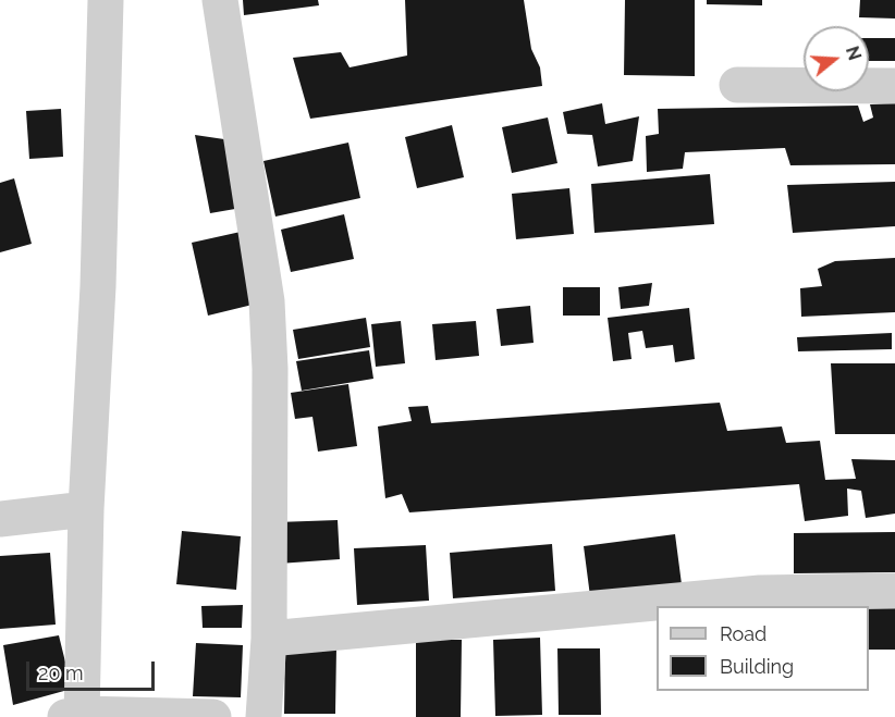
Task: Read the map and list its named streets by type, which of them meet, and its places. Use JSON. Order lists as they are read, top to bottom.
{
  "legend": ["Road", "Building"],
  "scale_bar": "20 m",
  "north": "right"
}
